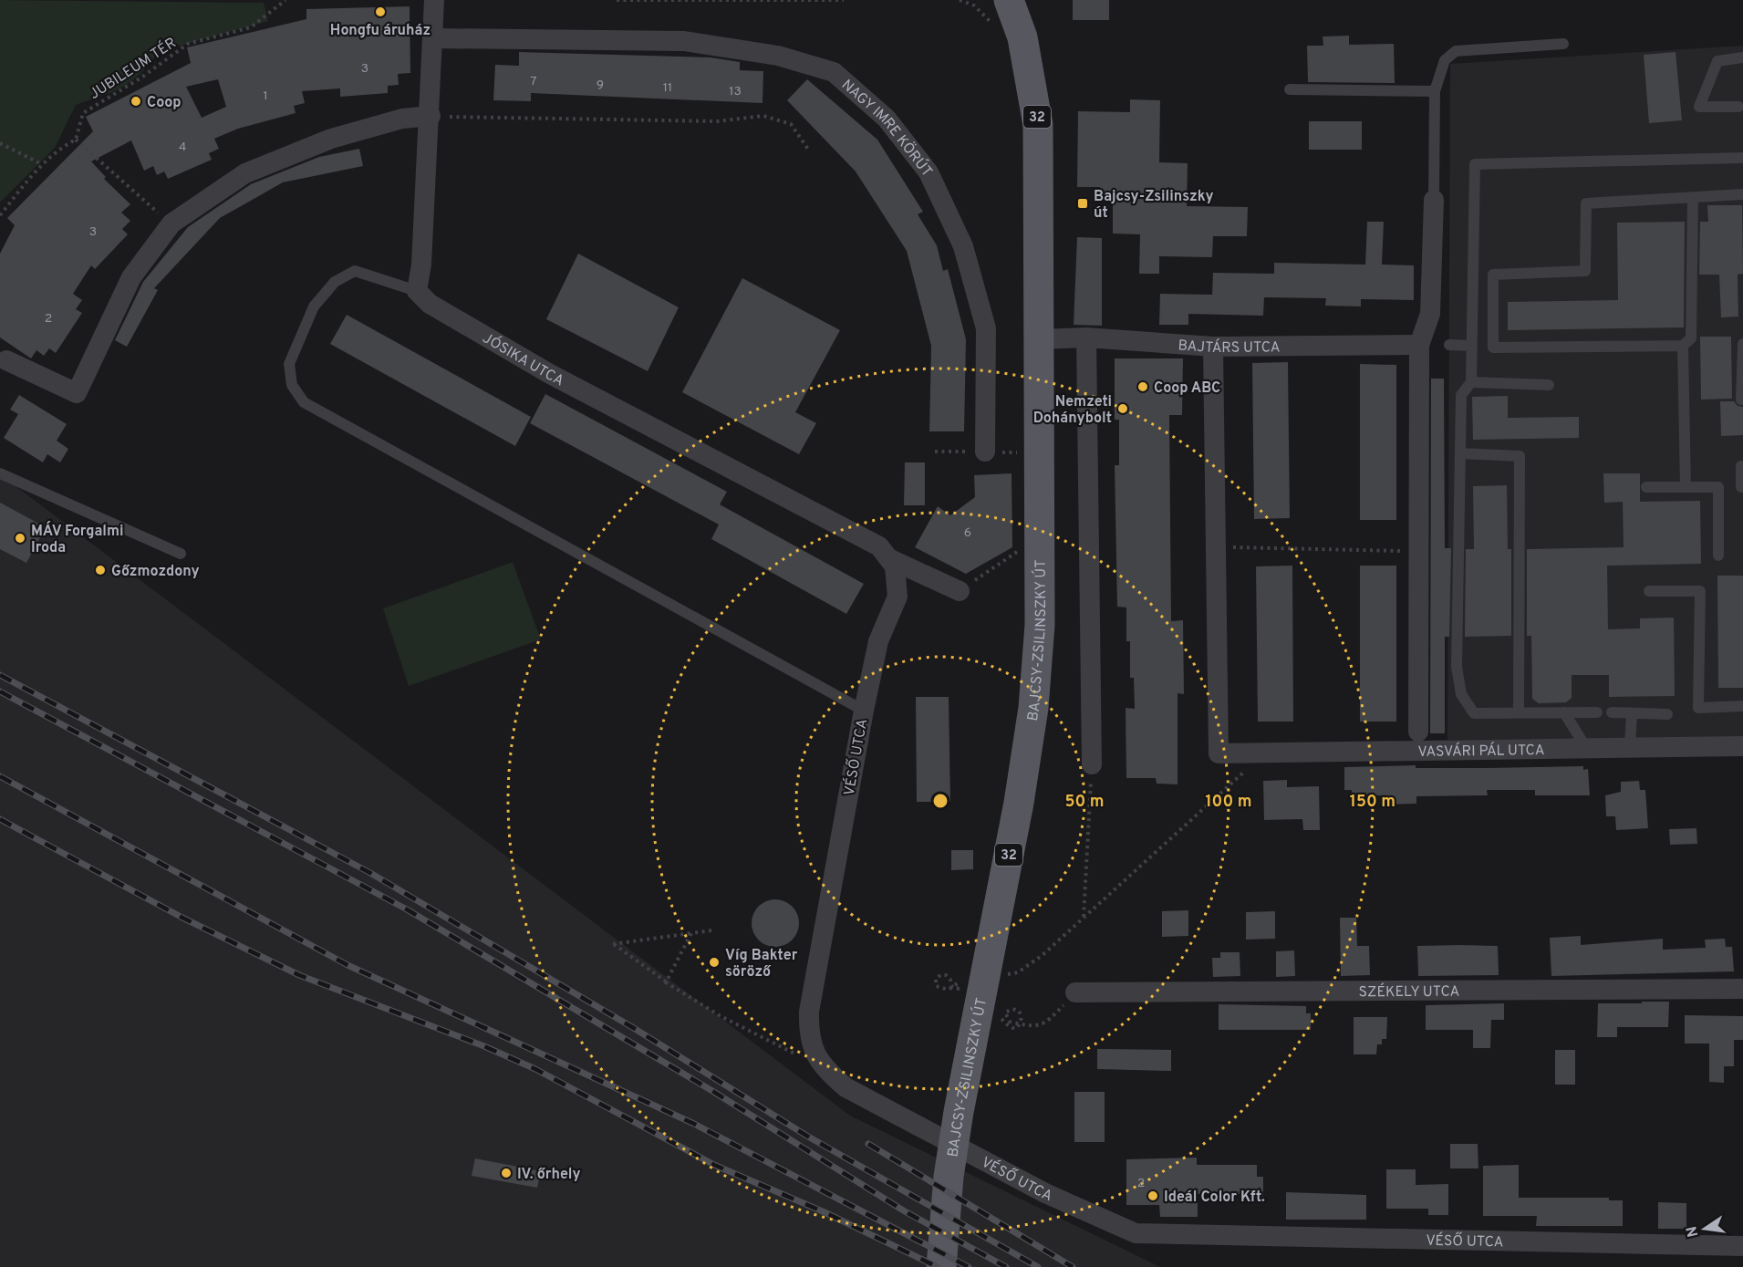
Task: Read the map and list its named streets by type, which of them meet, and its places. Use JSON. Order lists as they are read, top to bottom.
{
  "streets": {
    "main road": ["32", "BAJCSY-ZSILINSZKY ÚT"],
    "street": [
      "NAGY IMRE KÖRÚT",
      "BAJTÁRS UTCA",
      "JÓSIKA UTCA",
      "VASVÁRI PÁL UTCA",
      "VÉSŐ UTCA",
      "SZÉKELY UTCA"
    ],
    "path": ["JUBILEUM TÉR"]
  },
  "crossings": [
    ["BAJTÁRS UTCA", "BAJCSY-ZSILINSZKY ÚT"],
    ["JÓSIKA UTCA", "VÉSŐ UTCA"]
  ],
  "places": {
    "other": [
      "Hongfu áruház",
      "Coop",
      "Coop ABC",
      "Nemzeti Dohánybolt",
      "MÁV Forgalmi Iroda",
      "Gőzmozdony",
      "Víg Bakter söröző",
      "IV. őrhely",
      "Ideál Color Kft."
    ],
    "transit": ["Bajcsy-Zsilinszky út"]
  },
  "house_numbers": [
    "3",
    "7",
    "9",
    "11",
    "13",
    "1",
    "4",
    "3",
    "2",
    "6",
    "2"
  ],
  "north": "left",
  "rings": ["50 m", "100 m", "150 m"]
}
